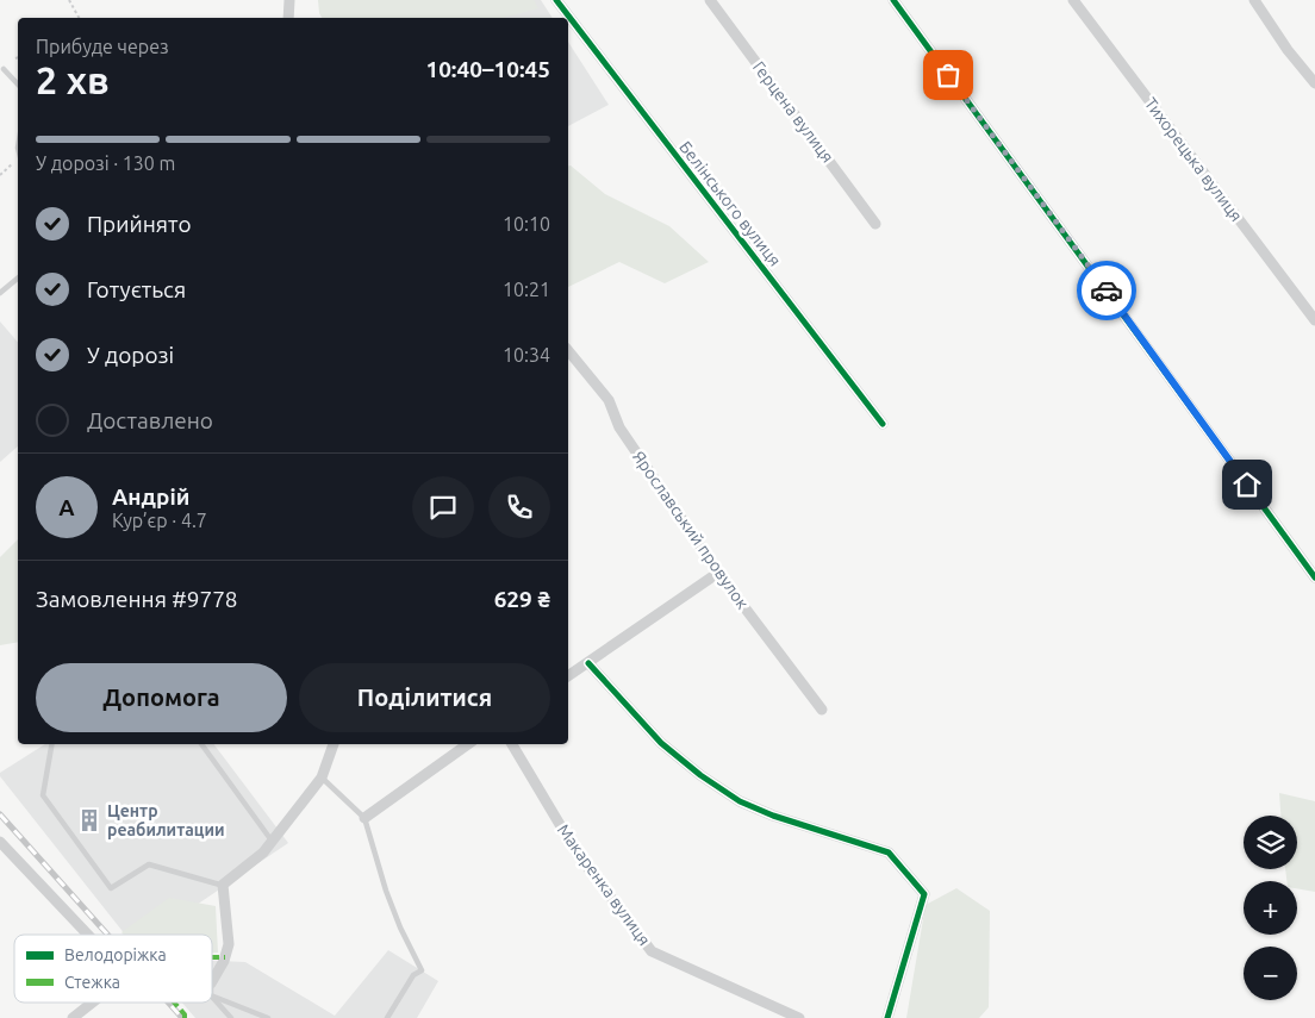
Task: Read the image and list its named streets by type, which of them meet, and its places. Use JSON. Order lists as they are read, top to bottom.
{
  "streets": {
    "street": [
      "Герцена вулиця",
      "Тихорецька вулиця",
      "Белінського вулиця",
      "Ярославський провулок",
      "Макаренка вулиця"
    ]
  },
  "places": {
    "building": ["Центр реабилитации"]
  },
  "legend": ["Велодоріжка", "Стежка"],
  "page": {
    "heading": ["2 хв", "Прибуде через", "10:40–10:45"],
    "panel": [
      "Андрій",
      "Кур’єр · 4.7",
      "Замовлення #9778",
      "629 ₴"
    ],
    "bar": "У дорозі · 130 m",
    "list": [
      ["Прийнято", "10:10"],
      ["Готується", "10:21"],
      ["У дорозі", "10:34"],
      "Доставлено"
    ],
    "round": "А",
    "buttons": ["Допомога", "Поділитися"],
    "map_buttons": ["+", "−"]
  }
}
